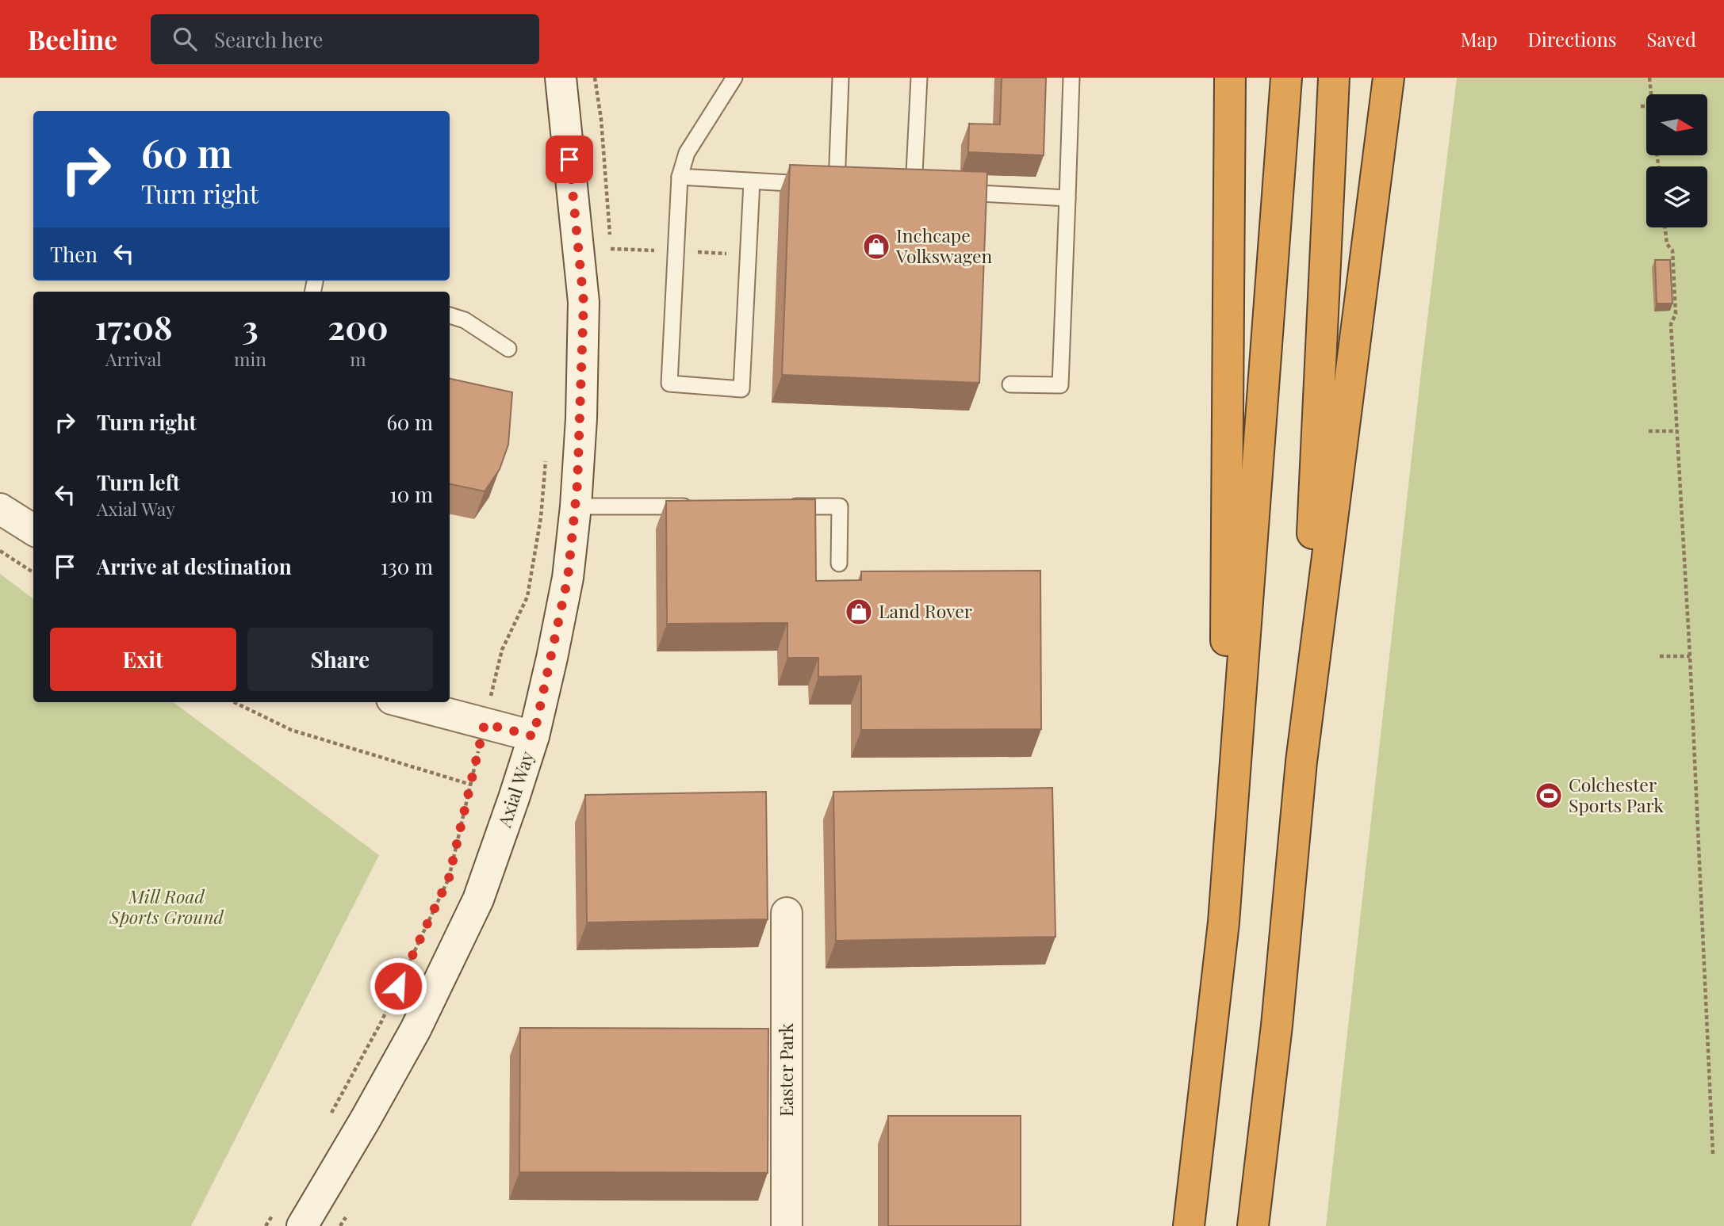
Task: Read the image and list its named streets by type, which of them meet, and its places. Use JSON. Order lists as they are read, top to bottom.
{
  "streets": {
    "street": ["Axial Way", "Easter Park"]
  },
  "parks": ["Mill Road Sports Ground"],
  "places": {
    "shop": ["Inchcape Volkswagen", "Land Rover"],
    "sports": ["Colchester Sports Park"]
  },
  "north": "right",
  "page": {
    "header": "Beeline",
    "search": "Search here",
    "nav": ["Map", "Directions", "Saved"],
    "turn": ["60 m", "Turn right"],
    "then": "Then",
    "eta": [
      "17:08",
      "Arrival",
      "3",
      "min",
      "200",
      "m"
    ],
    "list": [
      {
        "name": "Turn right",
        "value": "60 m"
      },
      {
        "name": "Turn left",
        "note": "Axial Way",
        "value": "10 m"
      },
      {
        "name": "Arrive at destination",
        "value": "130 m"
      }
    ],
    "buttons": ["Exit", "Share"]
  }
}
